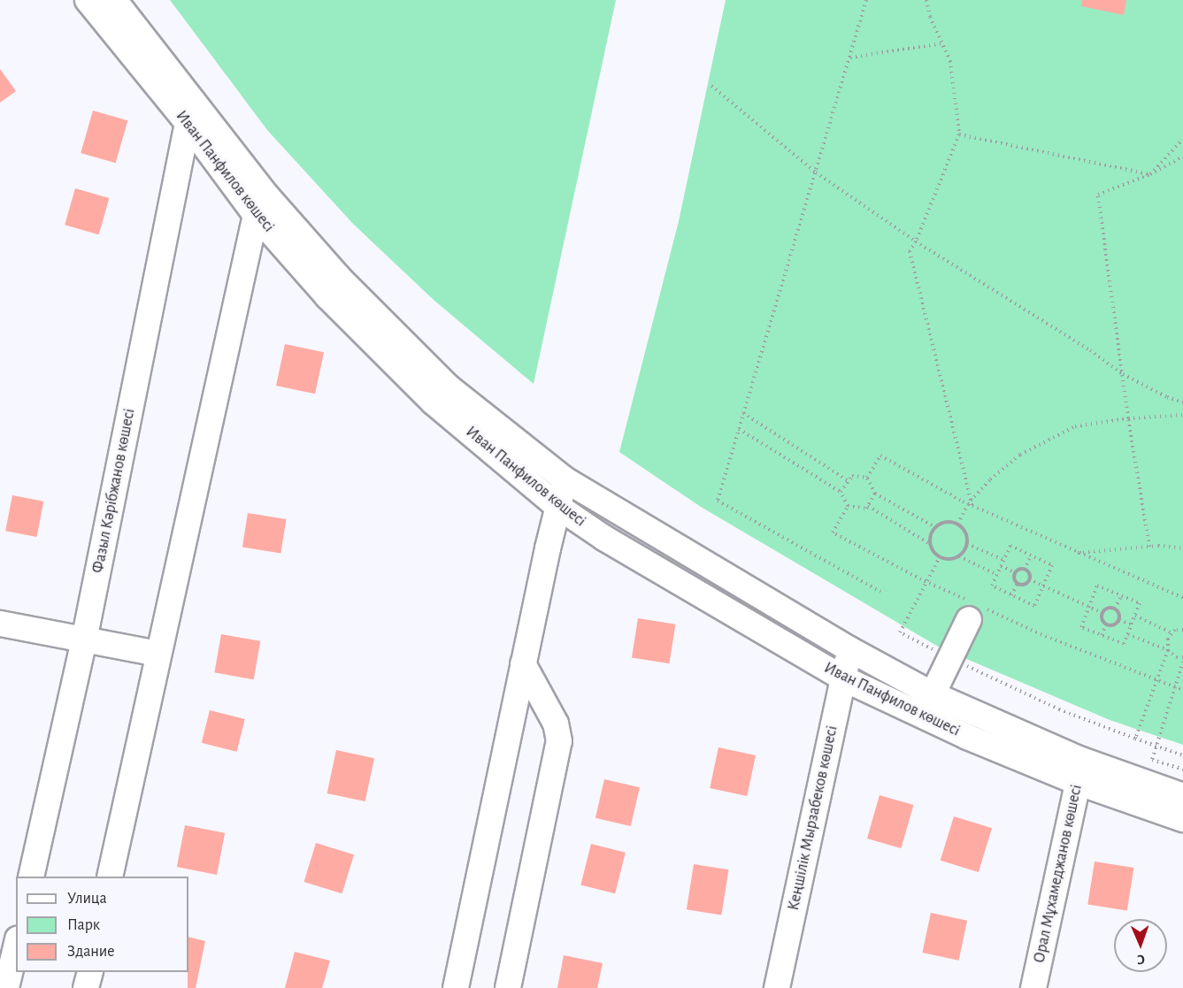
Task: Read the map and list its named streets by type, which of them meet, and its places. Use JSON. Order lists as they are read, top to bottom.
{
  "streets": {
    "street": [
      "Иван Панфилов көшесі",
      "Фазыл Кәрібжанов көшесі",
      "Кеңшілік Мырзабеков көшесі",
      "Орал Мұхамеджанов көшесі"
    ]
  },
  "crossings": [
    ["Иван Панфилов көшесі", "Фазыл Кәрібжанов көшесі"],
    ["Иван Панфилов көшесі", "Кеңшілік Мырзабеков көшесі"],
    ["Иван Панфилов көшесі", "Орал Мұхамеджанов көшесі"]
  ],
  "legend": ["Улица", "Парк", "Здание"],
  "north": "bottom"
}
